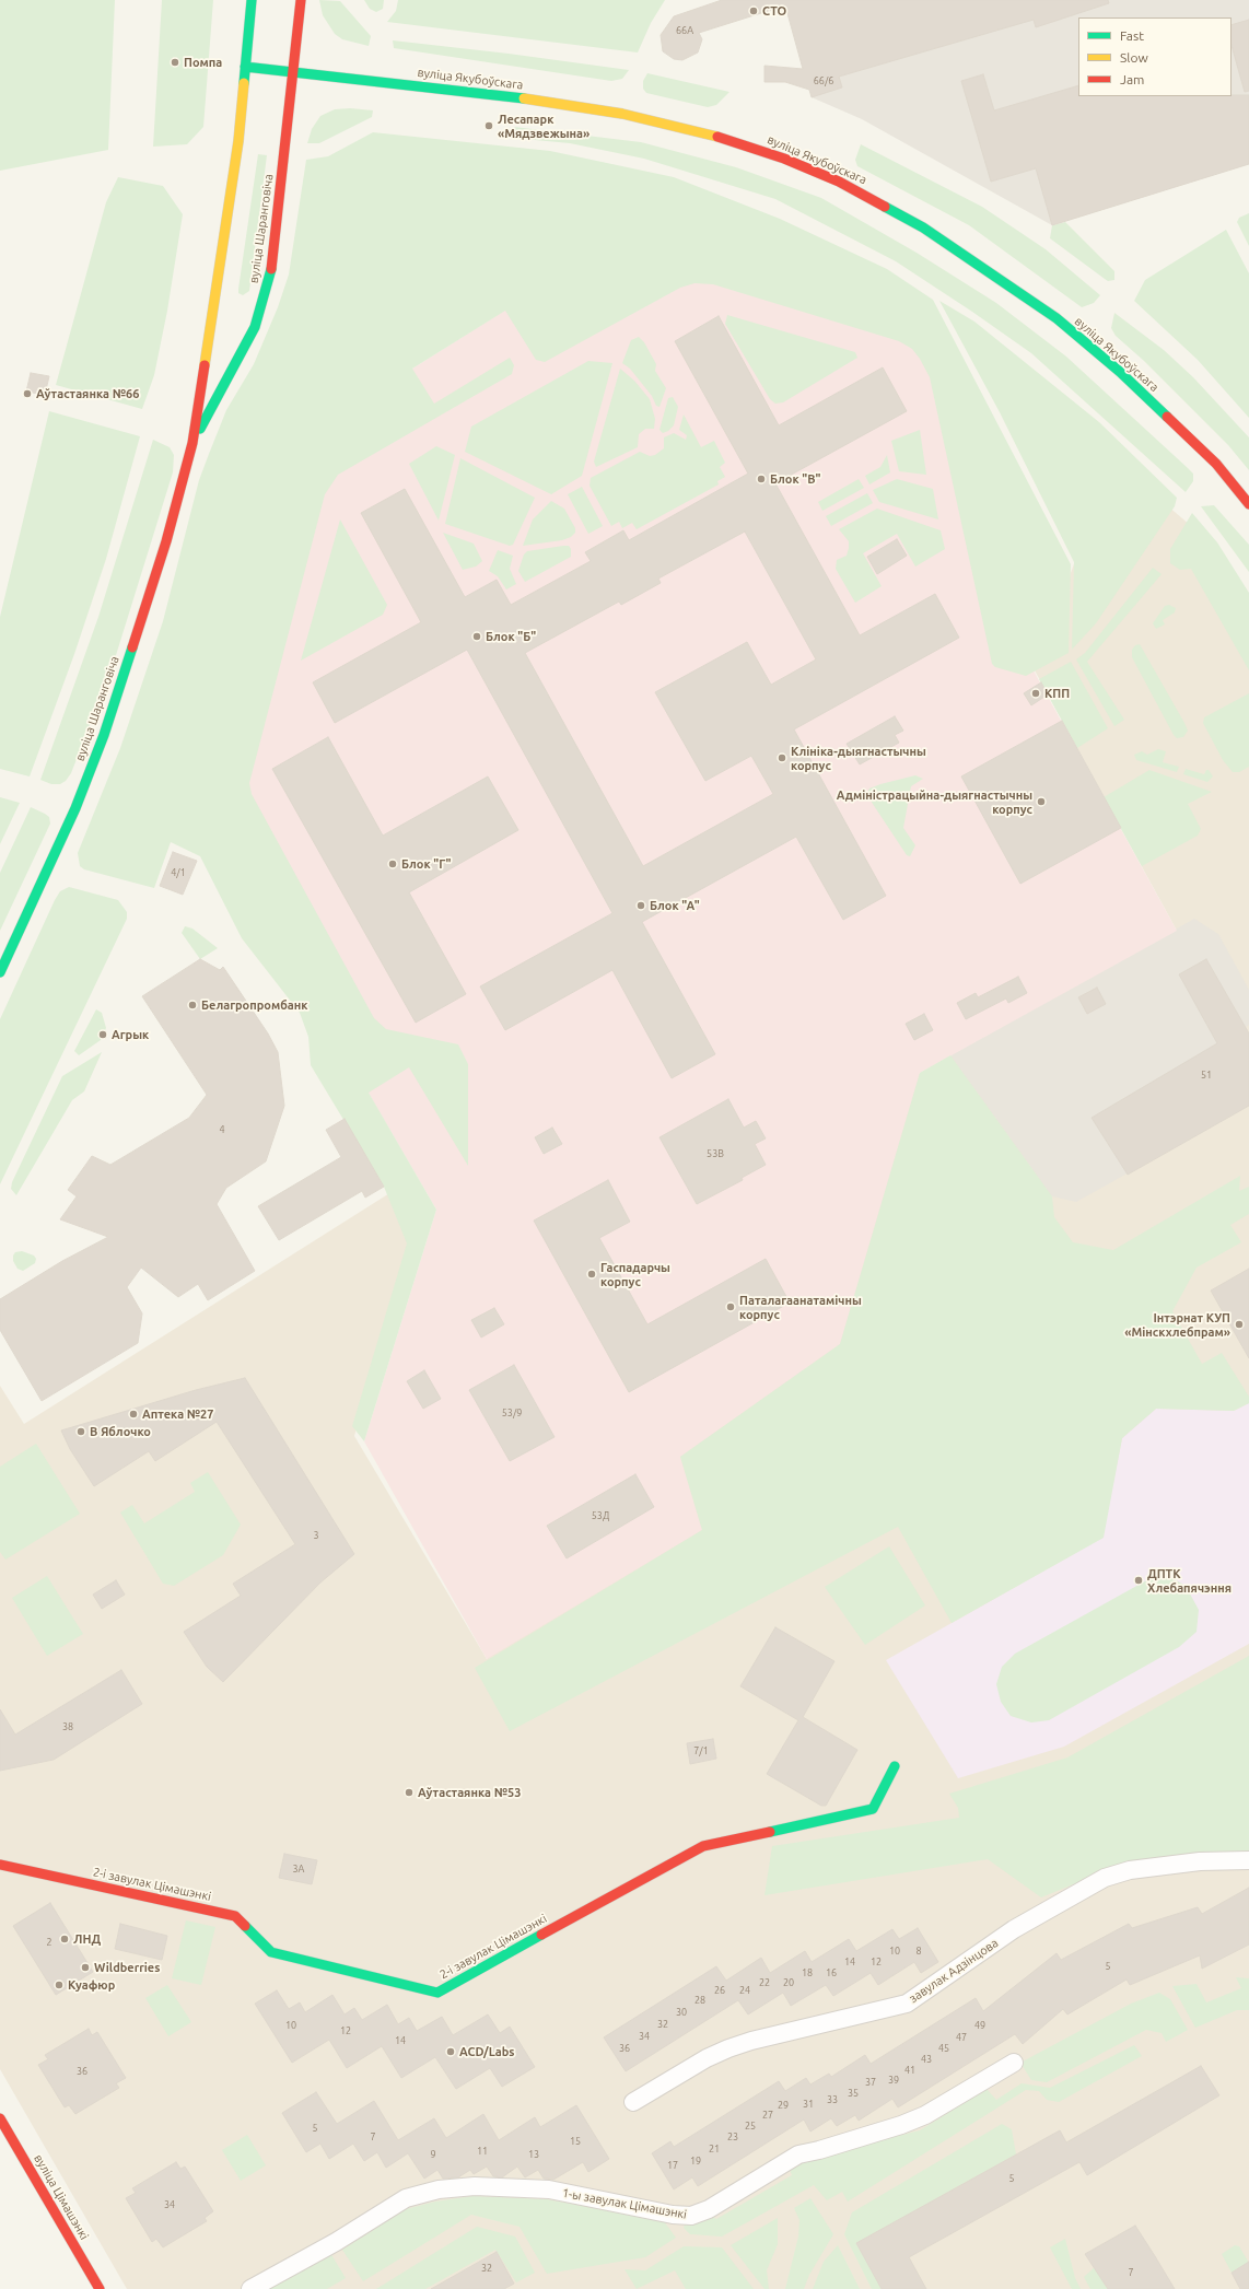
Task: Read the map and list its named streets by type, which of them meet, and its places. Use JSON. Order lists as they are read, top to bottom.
{
  "streets": {
    "main road": [
      "вуліца Якубоўскага",
      "вуліца Шаранговіча",
      "2-і завулак Цімашэнкі",
      "вуліца Цімашэнкі"
    ],
    "street": ["завулак Адзінцова", "1-ы завулак Цімашэнкі"]
  },
  "crossings": [
    ["вуліца Якубоўскага", "вуліца Шаранговіча"]
  ],
  "places": [
    "СТО",
    "Помпа",
    "Лесапарк «Мядзвежына»",
    "Аўтастаянка №66",
    "Блок \"В\"",
    "Блок \"Б\"",
    "КПП",
    "Клініка-дыягнастычны корпус",
    "Адміністрацыйна-дыягнастычны корпус",
    "Блок \"Г\"",
    "Блок \"А\"",
    "Белагропромбанк",
    "Агрык",
    "Гаспадарчы корпус",
    "Паталагаанатамічны корпус",
    "Інтэрнат КУП «Мінскхлебпрам»",
    "Аптека №27",
    "В Яблочко",
    "ДПТК Хлебапячэння",
    "Аўтастаянка №53",
    "ЛНД",
    "Wildberries",
    "Куафюр",
    "ACD/Labs"
  ],
  "house_numbers": [
    "66А",
    "66/6",
    "4/1",
    "51",
    "4",
    "53В",
    "53/9",
    "53Д",
    "3",
    "38",
    "7/1",
    "3А",
    "2",
    "10",
    "8",
    "14",
    "12",
    "5",
    "18",
    "16",
    "22",
    "20",
    "26",
    "24",
    "28",
    "30",
    "32",
    "10",
    "49",
    "12",
    "34",
    "47",
    "14",
    "36",
    "45",
    "43",
    "41",
    "36",
    "39",
    "37",
    "35",
    "33",
    "31",
    "29",
    "27",
    "25",
    "5",
    "7",
    "23",
    "15",
    "21",
    "11",
    "9",
    "13",
    "19",
    "17",
    "5",
    "34",
    "32",
    "7"
  ],
  "legend": ["Fast", "Slow", "Jam"]
}
